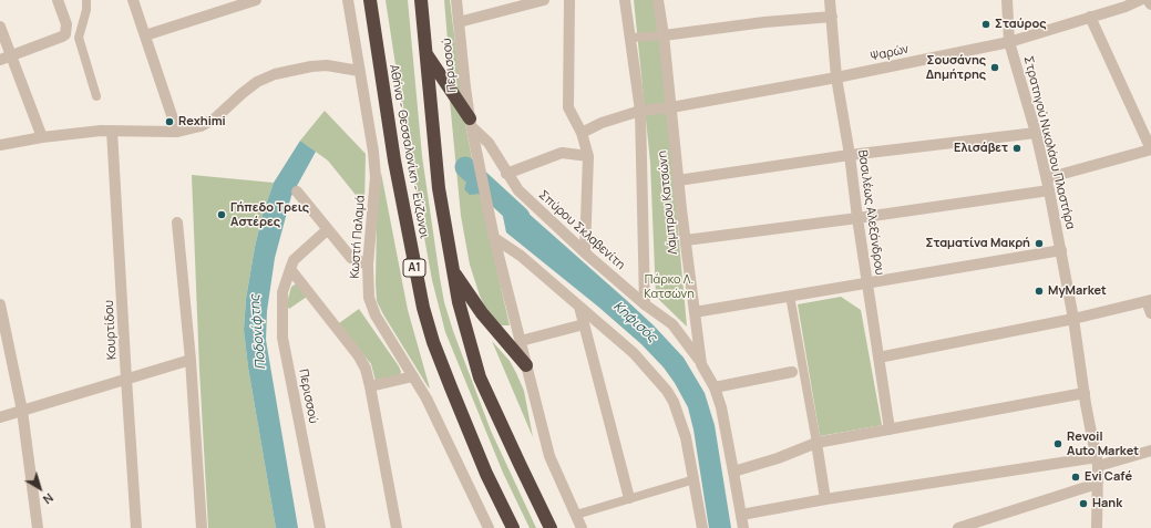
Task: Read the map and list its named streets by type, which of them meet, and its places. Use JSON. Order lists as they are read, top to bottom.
{
  "streets": {
    "highway": ["Αθήνα - Θεσσαλονίκη - Εύζωνοι", "Α1"],
    "street": [
      "Ψαρών",
      "Περισσού",
      "Στρατηγού Νικολάου Πλαστήρα",
      "Λάμπρου Κατσώνη",
      "Βασιλέως Αλεξάνδρου",
      "Σπύρου Σκλαβενίτη",
      "Κωστή Παλαμά",
      "Κουρτίδου"
    ]
  },
  "crossings": [
    ["Ψαρών", "Στρατηγού Νικολάου Πλαστήρα"],
    ["Ψαρών", "Λάμπρου Κατσώνη"],
    ["Ψαρών", "Βασιλέως Αλεξάνδρου"],
    ["Περισσού", "Σπύρου Σκλαβενίτη"],
    ["Λάμπρου Κατσώνη", "Σπύρου Σκλαβενίτη"]
  ],
  "water": ["Κηφισός", "Ποδονίφτης"],
  "parks": ["Πάρκο Λ. Κατσώνη"],
  "places": [
    "Σταύρος",
    "Σουσάνης Δημήτρης",
    "Rexhimi",
    "Ελισάβετ",
    "Γήπεδο Τρεις Αστέρες",
    "Σταματίνα Μακρή",
    "MyMarket",
    "Revoil Auto Market",
    "Evi Café",
    "Hank"
  ],
  "north": "bottom right"
}
